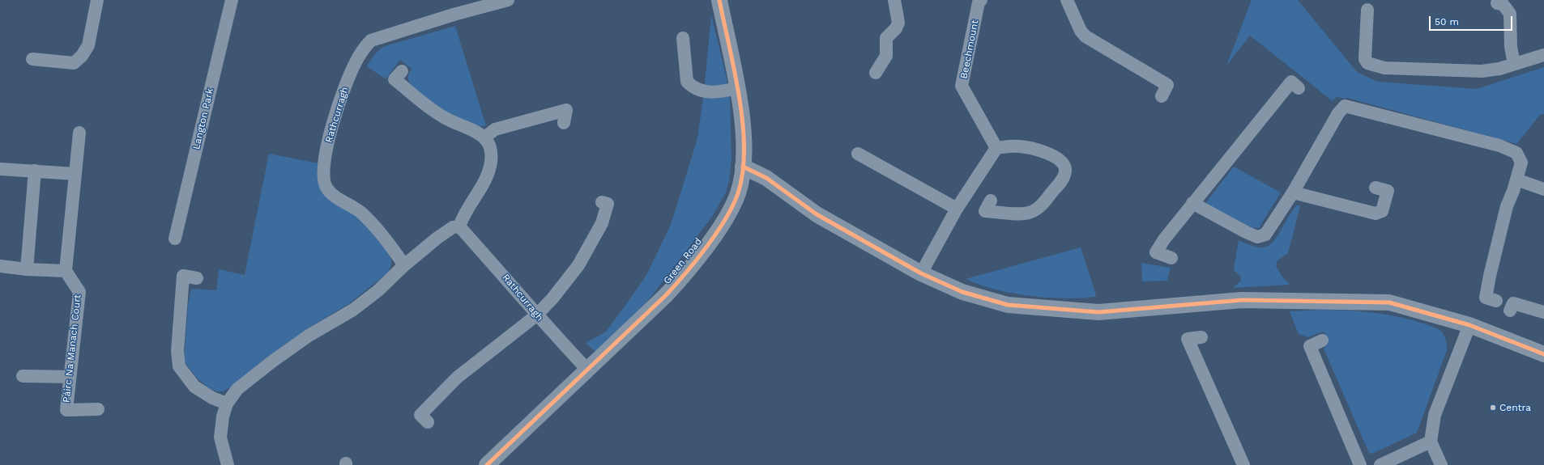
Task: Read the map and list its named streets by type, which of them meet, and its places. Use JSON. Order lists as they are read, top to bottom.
{
  "streets": {
    "street": [
      "Beechmount",
      "Rathcurragh",
      "Langton Park",
      "Green Road",
      "Páirc Na Manach Court"
    ]
  },
  "crossings": [
    ["Rathcurragh", "Green Road"]
  ],
  "places": ["Centra"],
  "scale_bar": "50 m"
}
